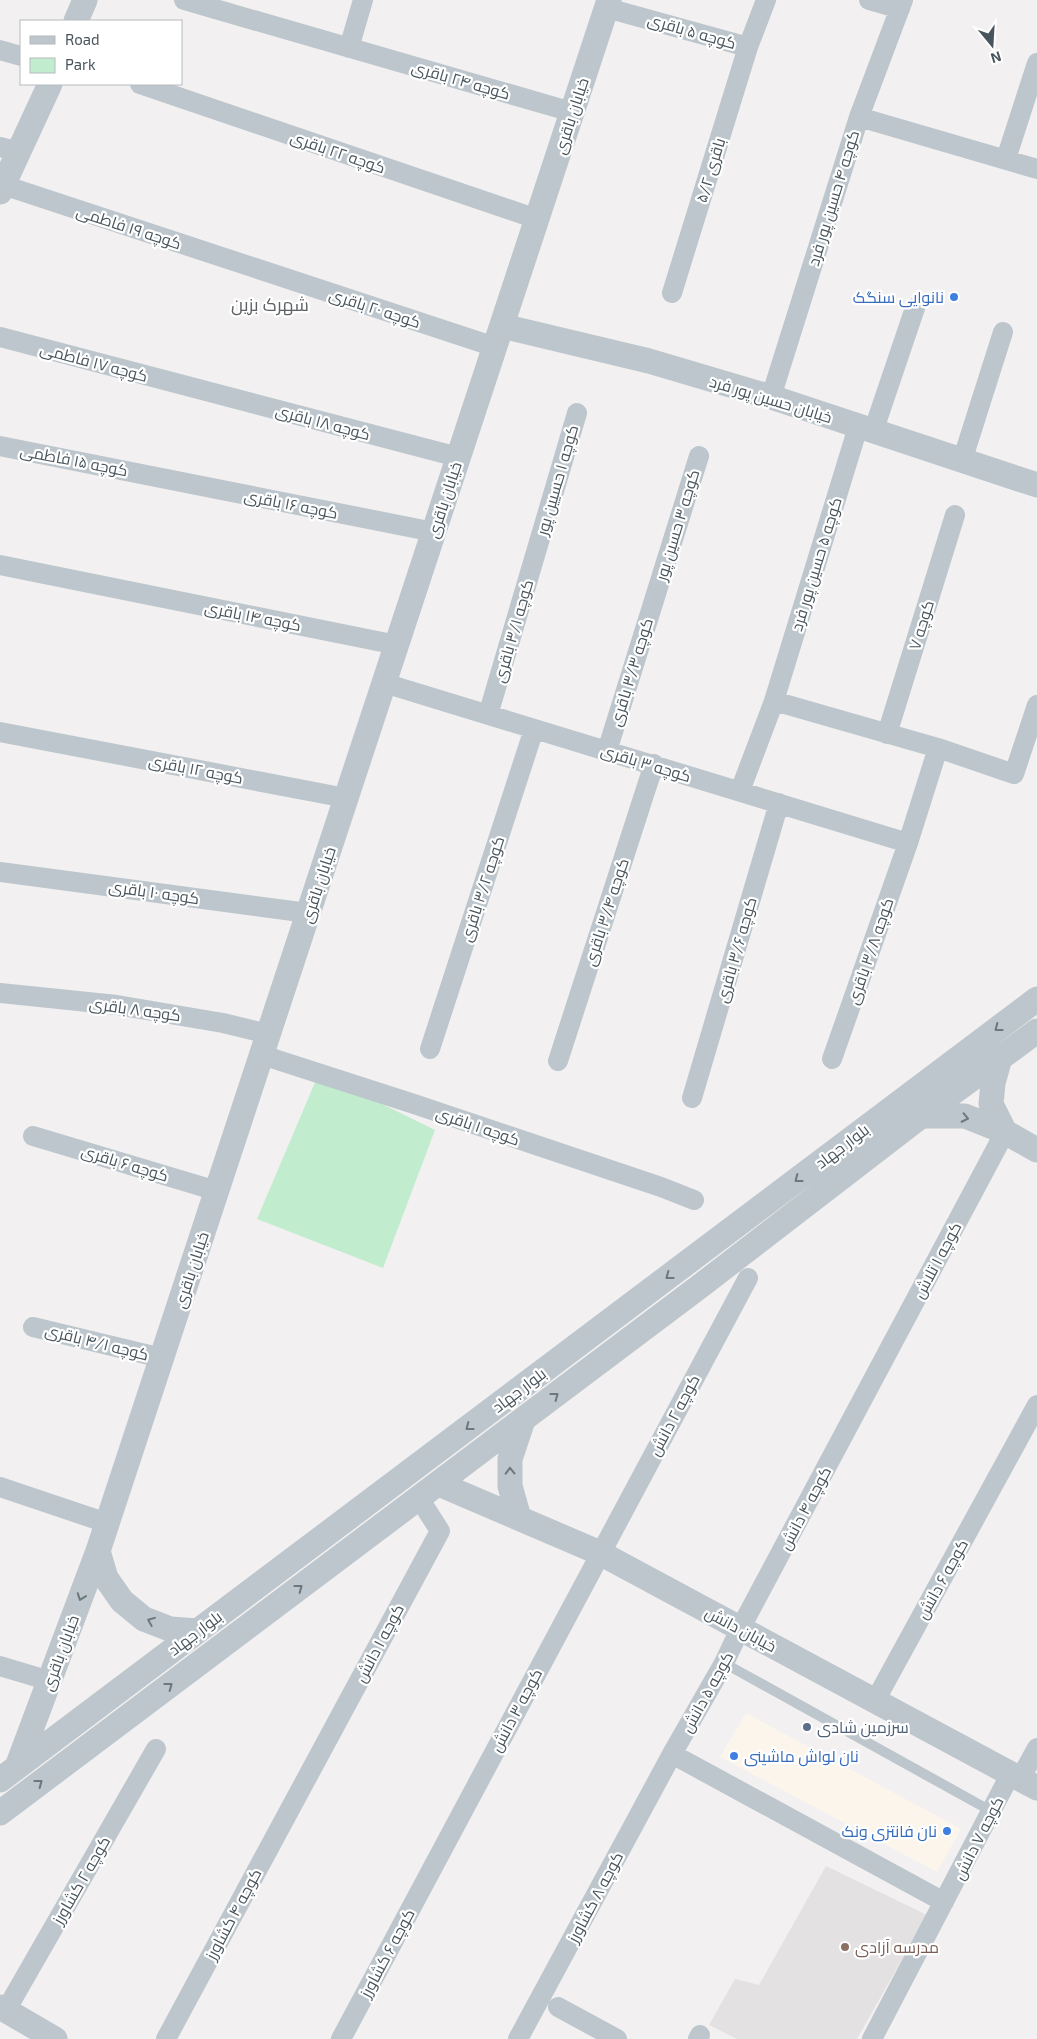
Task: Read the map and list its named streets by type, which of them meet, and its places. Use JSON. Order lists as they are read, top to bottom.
{
  "streets": {
    "street": [
      "کوچه ۵ باقری",
      "کوچه ۲۴ باقری",
      "خیابان باقری",
      "کوچه ۲۲ باقری",
      "باقری ۵/۲",
      "کوچه ۴ حسین پور فرد",
      "کوچه ۱۹ فاطمی",
      "کوچه ۲۰ باقری",
      "کوچه ۱۷ فاطمی",
      "خیابان حسین پور فرد",
      "کوچه ۱۸ باقری",
      "کوچه ۱۵ فاطمی",
      "کوچه ۱ حسیین پور",
      "کوچه ۱۶ باقری",
      "کوچه ۳ حسین پور",
      "کوچه ۵ حسین پور فرد",
      "کوچه ۱۴ باقری",
      "کوچه ۷",
      "کوچه ۳/۱ باقری",
      "کوچه ۳/۳ باقری",
      "کوچه ۳ باقری",
      "کوچه ۱۲ باقری",
      "کوچه ۳/۲ باقری",
      "کوچه ۱۰ باقری",
      "کوچه ۳/۴ باقری",
      "کوچه ۳/۶ باقری",
      "کوچه ۳/۸ باقری",
      "کوچه ۸ باقری",
      "کوچه ۱ باقری",
      "بلوار جهاد",
      "کوچه ۶ باقری",
      "کوچه ۱ تلاش",
      "کوچه ۴/۱ باقری",
      "کوچه ۲ دانش",
      "کوچه ۴ دانش",
      "کوچه ۶ دانش",
      "خیابان دانش",
      "کوچه ۱ دانش",
      "کوچه ۵ دانش",
      "کوچه ۳ دانش",
      "کوچه ۷ دانش",
      "کوچه ۲ کشاورز",
      "کوچه ۸ کشاورز",
      "کوچه ۴ کشاورز",
      "کوچه ۶ کشاورز"
    ]
  },
  "crossings": [
    ["کوچه ۵ باقری", "خیابان باقری"],
    ["کوچه ۵ باقری", "باقری ۵/۲"],
    ["کوچه ۲۴ باقری", "خیابان باقری"],
    ["خیابان باقری", "کوچه ۲۲ باقری"],
    ["خیابان باقری", "کوچه ۲۰ باقری"],
    ["خیابان باقری", "خیابان حسین پور فرد"],
    ["خیابان باقری", "کوچه ۱۸ باقری"],
    ["خیابان باقری", "کوچه ۱۶ باقری"],
    ["خیابان باقری", "کوچه ۱۴ باقری"],
    ["خیابان باقری", "کوچه ۳ باقری"],
    ["خیابان باقری", "کوچه ۱۲ باقری"],
    ["خیابان باقری", "کوچه ۱۰ باقری"],
    ["خیابان باقری", "کوچه ۸ باقری"],
    ["خیابان باقری", "کوچه ۱ باقری"],
    ["خیابان باقری", "بلوار جهاد"],
    ["خیابان باقری", "کوچه ۶ باقری"],
    ["خیابان باقری", "کوچه ۴/۱ باقری"],
    ["کوچه ۴ حسین پور فرد", "خیابان حسین پور فرد"],
    ["کوچه ۱۹ فاطمی", "کوچه ۲۰ باقری"],
    ["کوچه ۲۰ باقری", "خیابان حسین پور فرد"],
    ["کوچه ۱۷ فاطمی", "کوچه ۱۸ باقری"],
    ["خیابان حسین پور فرد", "کوچه ۵ حسین پور فرد"],
    ["کوچه ۱۵ فاطمی", "کوچه ۱۶ باقری"],
    ["کوچه ۱ حسیین پور", "کوچه ۳/۱ باقری"],
    ["کوچه ۳ حسین پور", "کوچه ۳/۳ باقری"],
    ["کوچه ۵ حسین پور فرد", "کوچه ۳ باقری"],
    ["کوچه ۳/۱ باقری", "کوچه ۳ باقری"],
    ["کوچه ۳/۳ باقری", "کوچه ۳ باقری"],
    ["کوچه ۳ باقری", "کوچه ۳/۲ باقری"],
    ["کوچه ۳ باقری", "کوچه ۳/۴ باقری"],
    ["کوچه ۳ باقری", "کوچه ۳/۶ باقری"],
    ["کوچه ۳ باقری", "کوچه ۳/۸ باقری"],
    ["کوچه ۸ باقری", "کوچه ۱ باقری"],
    ["بلوار جهاد", "خیابان دانش"],
    ["بلوار جهاد", "کوچه ۱ دانش"],
    ["کوچه ۱ تلاش", "کوچه ۴ دانش"],
    ["کوچه ۲ دانش", "خیابان دانش"],
    ["کوچه ۲ دانش", "کوچه ۳ دانش"],
    ["کوچه ۴ دانش", "خیابان دانش"],
    ["کوچه ۴ دانش", "کوچه ۵ دانش"],
    ["کوچه ۶ دانش", "خیابان دانش"],
    ["خیابان دانش", "کوچه ۵ دانش"],
    ["خیابان دانش", "کوچه ۳ دانش"],
    ["خیابان دانش", "کوچه ۷ دانش"],
    ["کوچه ۱ دانش", "کوچه ۴ کشاورز"],
    ["کوچه ۵ دانش", "کوچه ۸ کشاورز"],
    ["کوچه ۳ دانش", "کوچه ۶ کشاورز"]
  ],
  "districts": ["شهرک بزین"],
  "places": [
    "نانوایی سنگک",
    "سرزمین شادی",
    "نان لواش ماشينى",
    "نان فانتزى ونک",
    "مدرسه آزادی"
  ],
  "legend": ["Road", "Park"],
  "north": "bottom"
}
